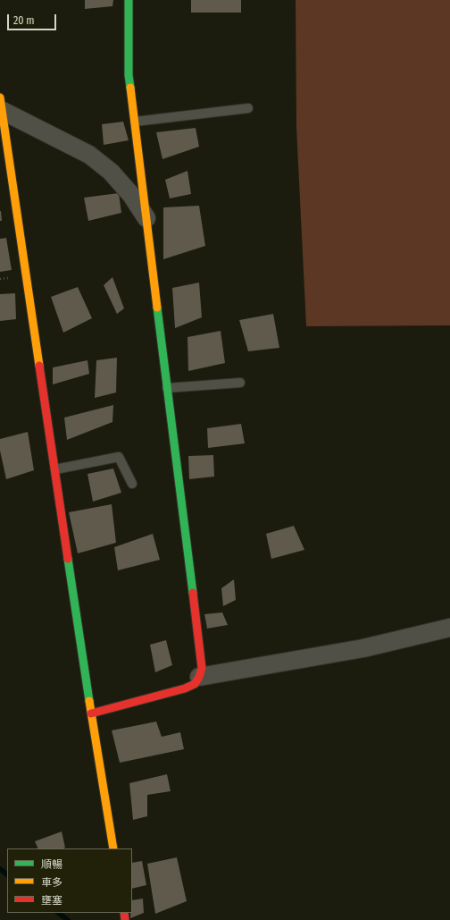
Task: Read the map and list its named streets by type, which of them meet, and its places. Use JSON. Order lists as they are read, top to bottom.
{
  "legend": ["順暢", "車多", "壅塞"],
  "scale_bar": "20 m"
}
